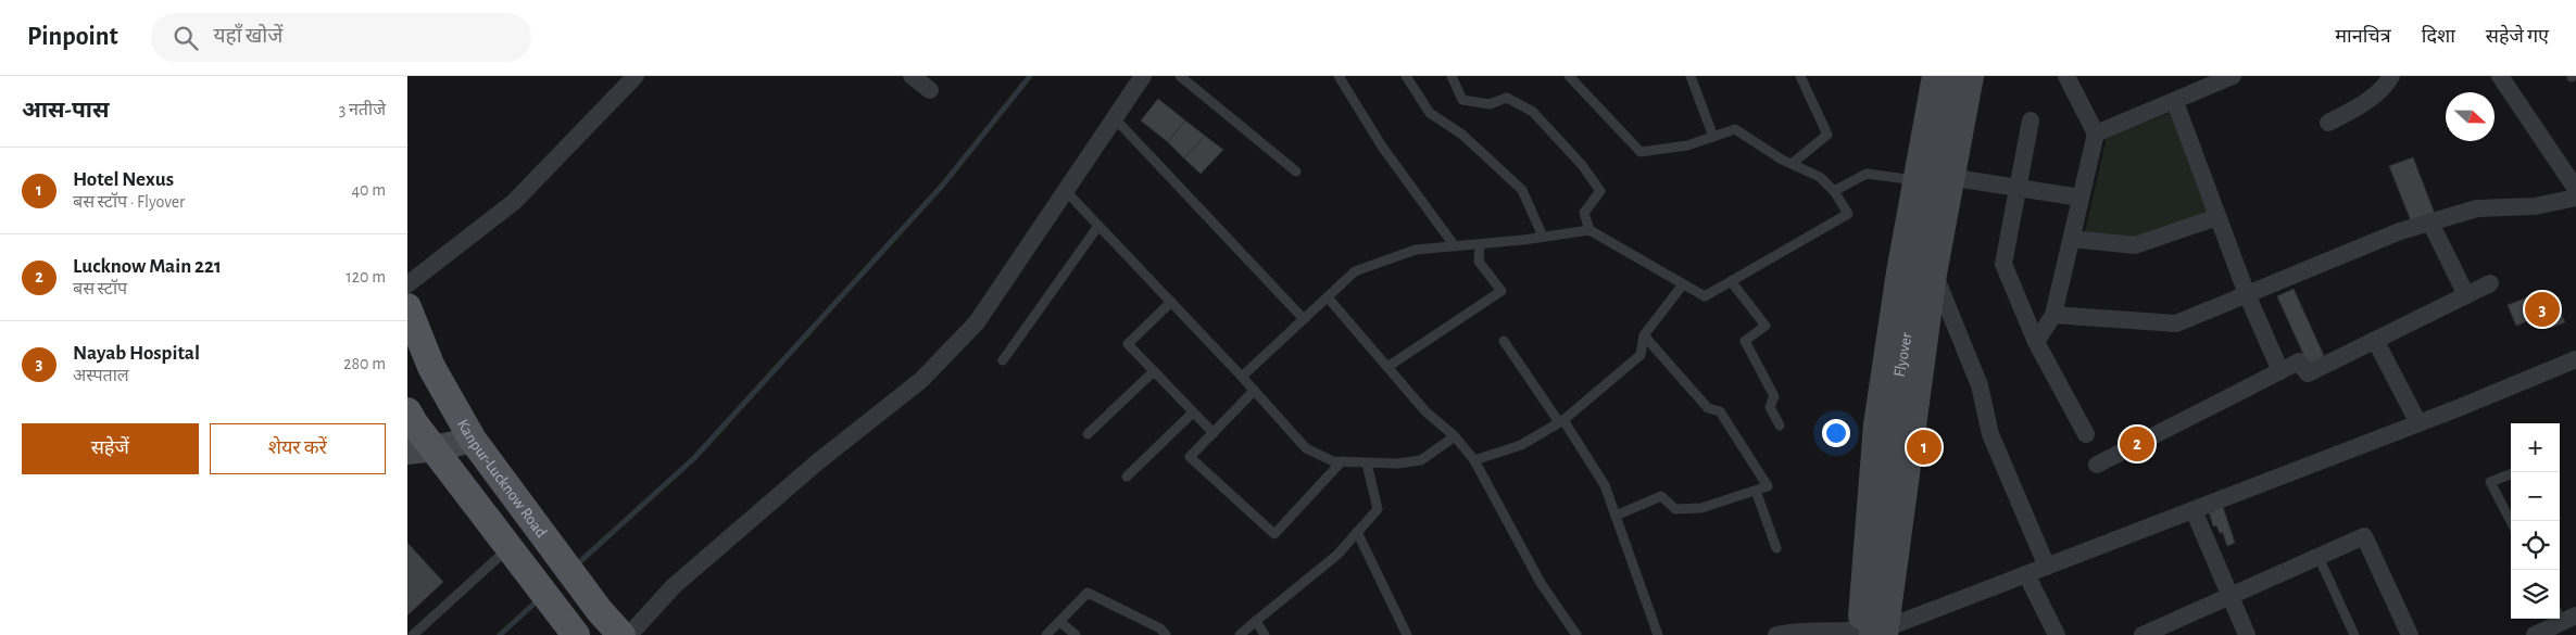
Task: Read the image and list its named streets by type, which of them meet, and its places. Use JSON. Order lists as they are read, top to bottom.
{
  "streets": {
    "main road": ["Flyover", "Kanpur-Lucknow Road"]
  },
  "north": "right",
  "page": {
    "header": "Pinpoint",
    "search": "यहाँ खोजें",
    "nav": ["मानचित्र", "दिशा", "सहेजे गए"],
    "heading": ["आस-पास", "3 नतीजे"],
    "list": [
      {
        "mark": "1",
        "name": "Hotel Nexus",
        "note": "बस स्टॉप · Flyover",
        "value": "40 m"
      },
      {
        "mark": "2",
        "name": "Lucknow Main 221",
        "note": "बस स्टॉप",
        "value": "120 m"
      },
      {
        "mark": "3",
        "name": "Nayab Hospital",
        "note": "अस्पताल",
        "value": "280 m"
      }
    ],
    "pins": ["3", "2", "1"],
    "buttons": ["सहेजें", "शेयर करें"],
    "map_buttons": ["+", "−"]
  }
}
